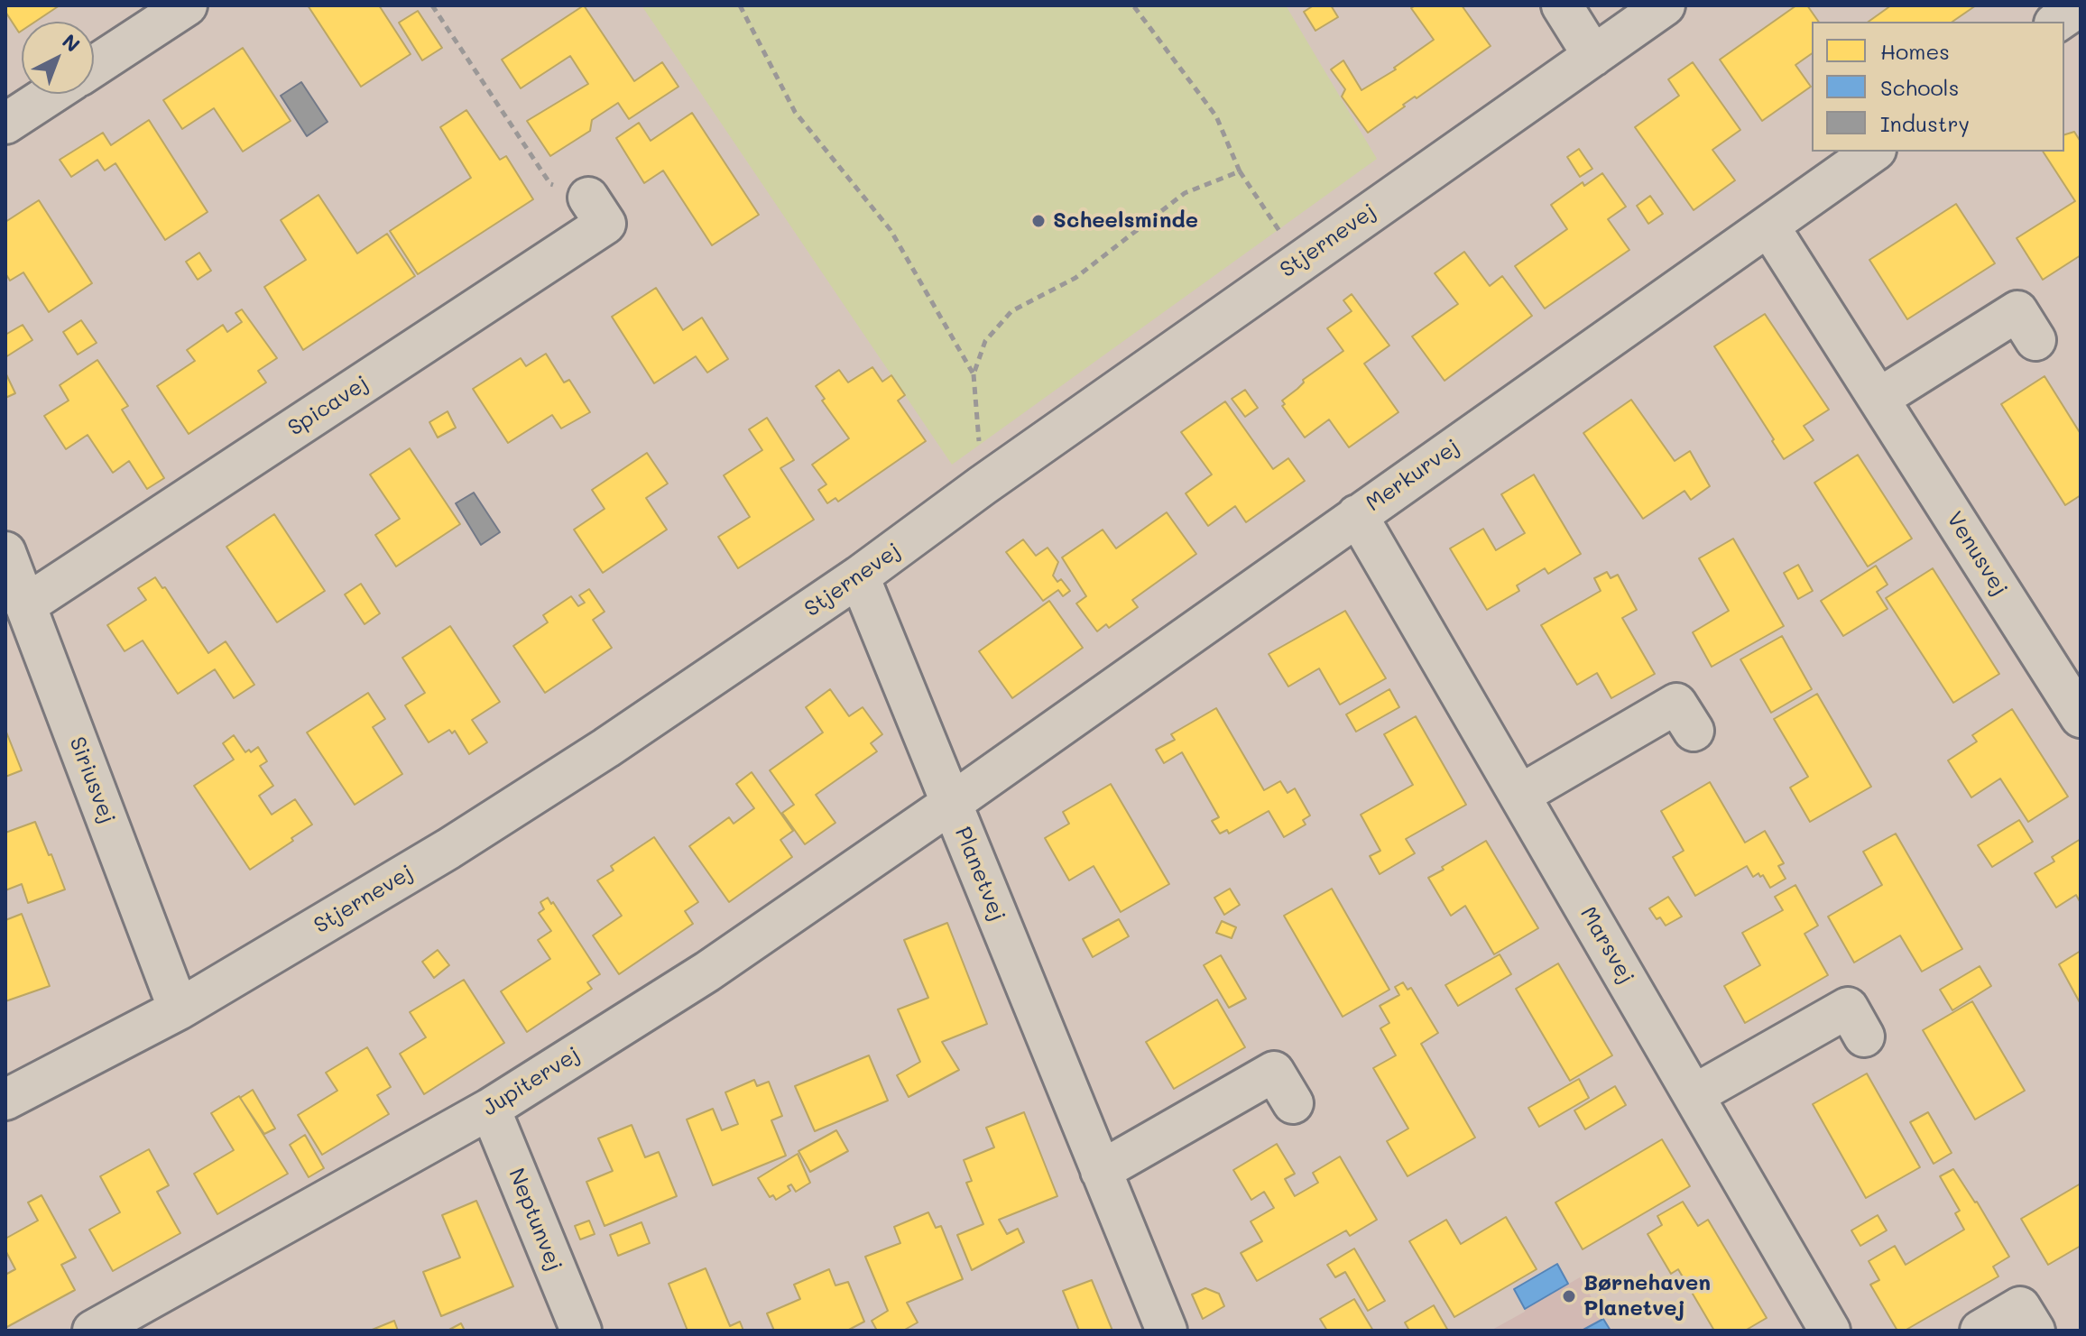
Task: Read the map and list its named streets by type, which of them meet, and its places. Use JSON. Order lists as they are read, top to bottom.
{
  "streets": {
    "street": [
      "Stjernevej",
      "Spicavej",
      "Merkurvej",
      "Venusvej",
      "Siriusvej",
      "Planetvej",
      "Marsvej",
      "Jupitervej",
      "Neptunvej"
    ]
  },
  "crossings": [
    ["Stjernevej", "Siriusvej"],
    ["Stjernevej", "Planetvej"],
    ["Spicavej", "Siriusvej"],
    ["Merkurvej", "Venusvej"],
    ["Merkurvej", "Planetvej"],
    ["Merkurvej", "Marsvej"],
    ["Merkurvej", "Jupitervej"],
    ["Planetvej", "Jupitervej"],
    ["Jupitervej", "Neptunvej"]
  ],
  "places": ["Scheelsminde", "Børnehaven Planetvej"],
  "legend": ["Homes", "Schools", "Industry"],
  "north": "top right"
}
